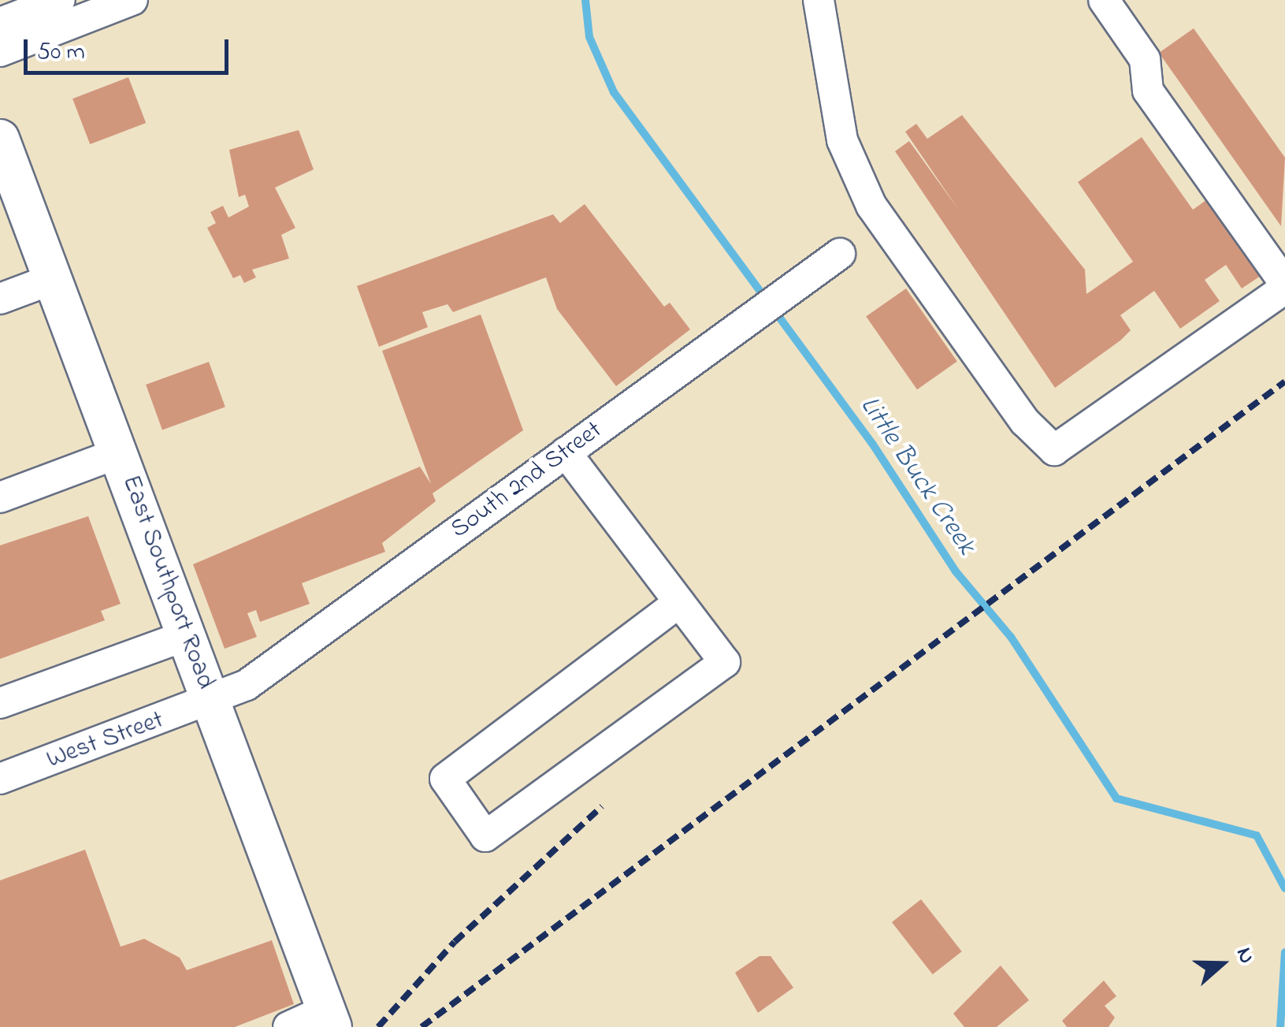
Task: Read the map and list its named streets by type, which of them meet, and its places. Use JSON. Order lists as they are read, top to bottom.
{
  "streets": {
    "main road": ["East Southport Road"],
    "street": ["South 2nd Street", "West Street"]
  },
  "crossings": [
    ["South 2nd Street", "East Southport Road"],
    ["South 2nd Street", "West Street"],
    ["East Southport Road", "West Street"]
  ],
  "water": ["Little Buck Creek"],
  "scale_bar": "50 m",
  "north": "right"
}
